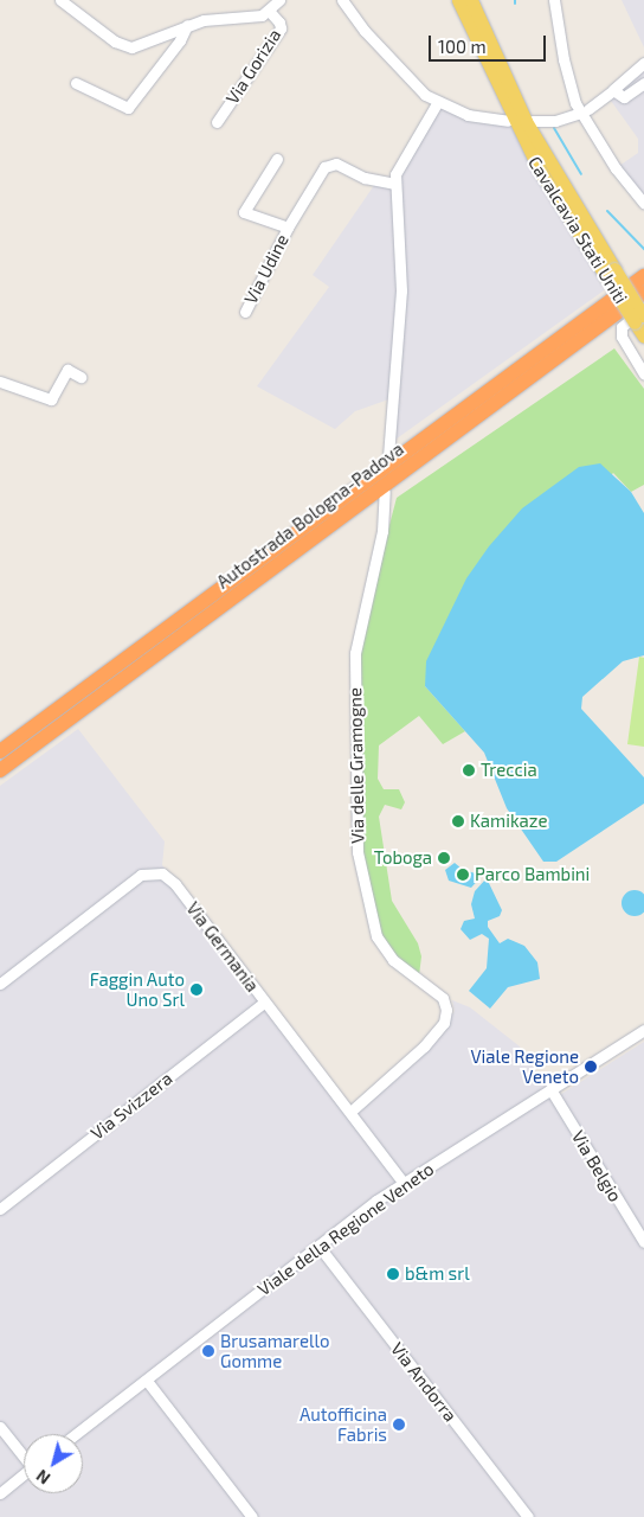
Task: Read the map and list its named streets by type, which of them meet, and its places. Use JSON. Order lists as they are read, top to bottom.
{
  "streets": {
    "highway": ["Autostrada Bologna-Padova"],
    "main road": ["Cavalcavia Stati Uniti"],
    "street": [
      "Via Gorizia",
      "Via Udine",
      "Via delle Gramogne",
      "Via Germania",
      "Via Svizzera",
      "Via Belgio",
      "Viale della Regione Veneto",
      "Via Andorra"
    ]
  },
  "crossings": [
    ["Via delle Gramogne", "Via Germania"],
    ["Via Germania", "Via Svizzera"],
    ["Via Germania", "Viale della Regione Veneto"],
    ["Via Belgio", "Viale della Regione Veneto"],
    ["Viale della Regione Veneto", "Via Andorra"]
  ],
  "places": [
    "Treccia",
    "Kamikaze",
    "Toboga",
    "Parco Bambini",
    "Faggin Auto Uno Srl",
    "Viale Regione Veneto",
    "b&m srl",
    "Brusamarello Gomme",
    "Autofficina Fabris"
  ],
  "scale_bar": "100 m",
  "north": "bottom left"
}
